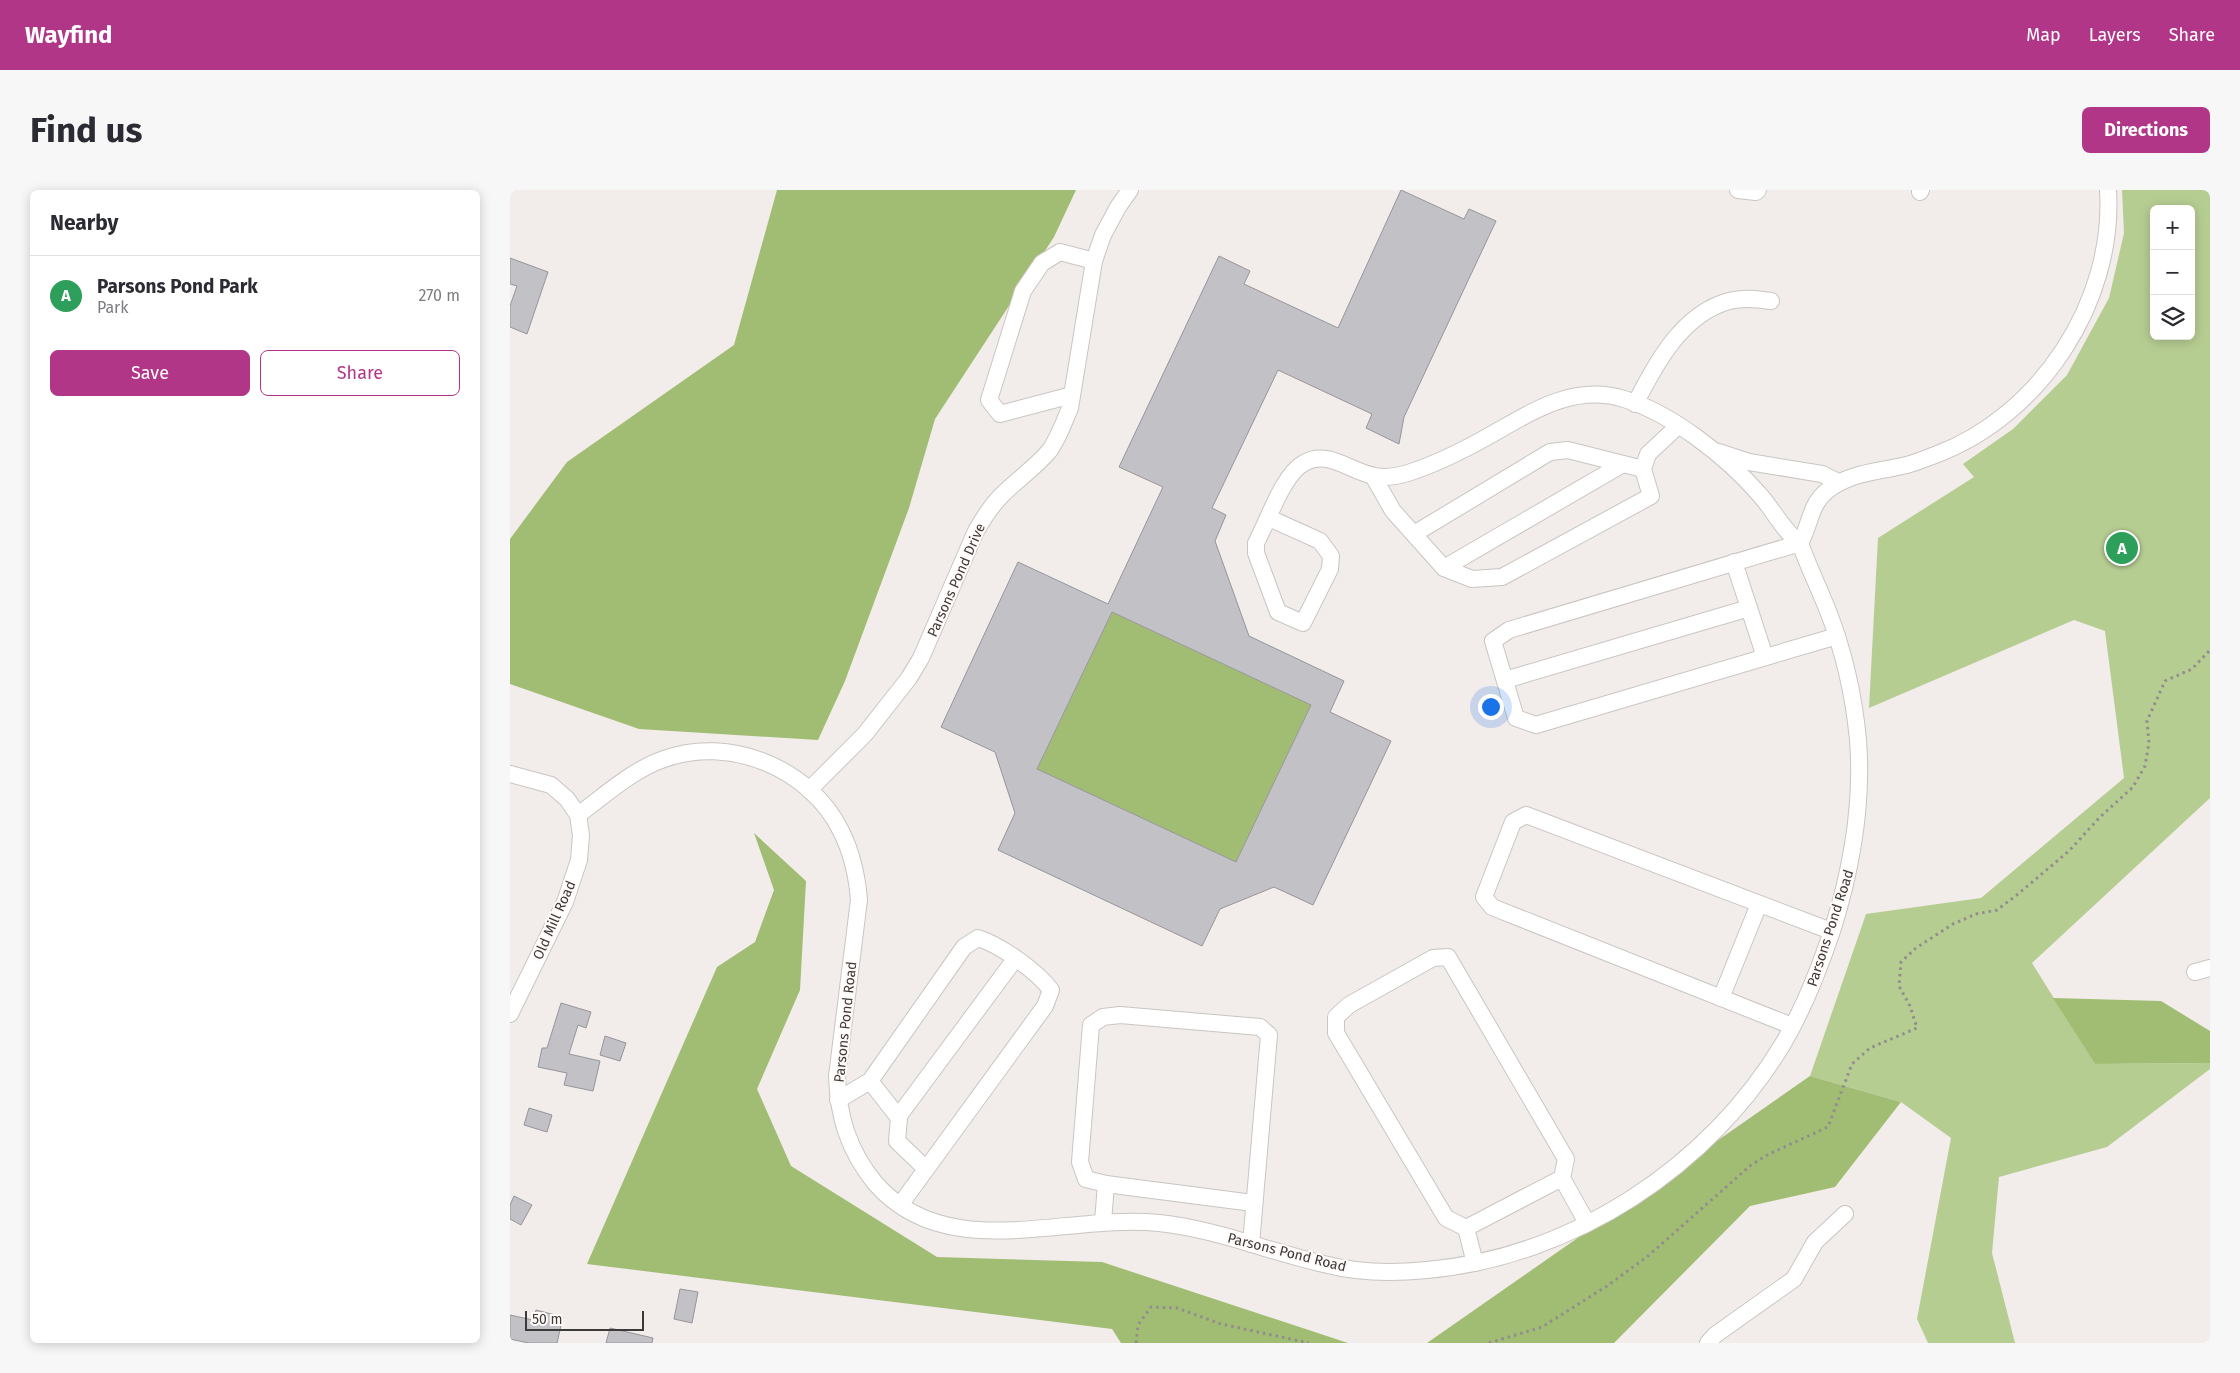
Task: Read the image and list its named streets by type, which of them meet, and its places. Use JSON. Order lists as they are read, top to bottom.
{
  "streets": {
    "street": ["Parsons Pond Drive", "Old Mill Road", "Parsons Pond Road"]
  },
  "crossings": [
    ["Parsons Pond Drive", "Parsons Pond Road"],
    ["Old Mill Road", "Parsons Pond Road"]
  ],
  "scale_bar": "50 m",
  "page": {
    "header": "Wayfind",
    "nav": ["Map", "Layers", "Share"],
    "buttons": [
      "Directions",
      ["Save", "Share"]
    ],
    "title": "Find us",
    "heading": "Nearby",
    "map_buttons": ["+", "−"],
    "list": [
      {
        "mark": "A",
        "name": "Parsons Pond Park",
        "note": "Park",
        "value": "270 m"
      }
    ],
    "pins": "A",
    "scale": "50 m"
  }
}
